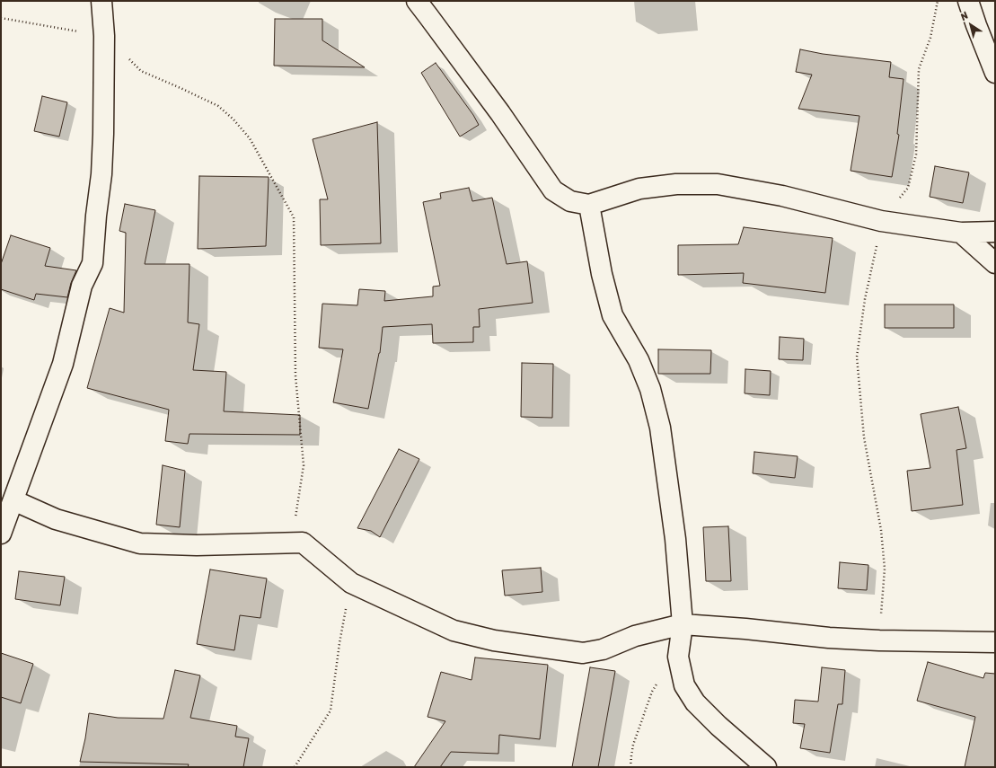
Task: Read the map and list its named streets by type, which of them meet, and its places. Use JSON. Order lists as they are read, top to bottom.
{
  "north": "top left"
}
